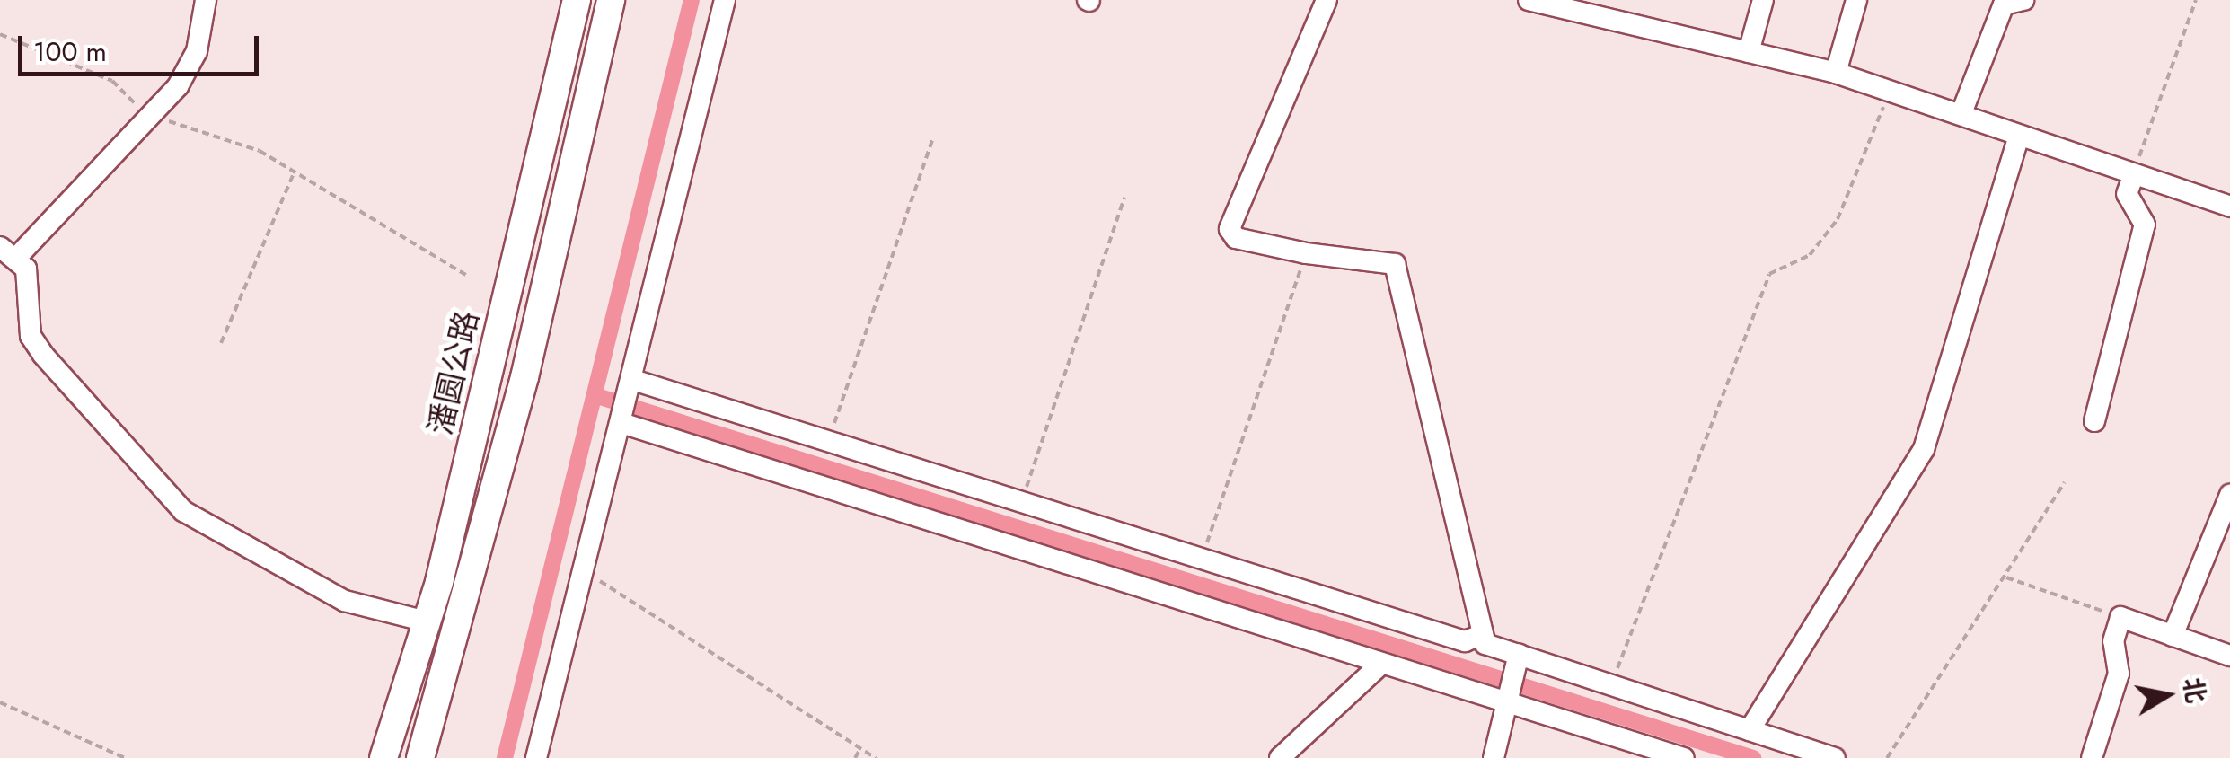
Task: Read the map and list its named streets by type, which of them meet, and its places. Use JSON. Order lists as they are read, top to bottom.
{
  "streets": {
    "main road": ["潘圆公路"]
  },
  "scale_bar": "100 m",
  "north": "right"
}
